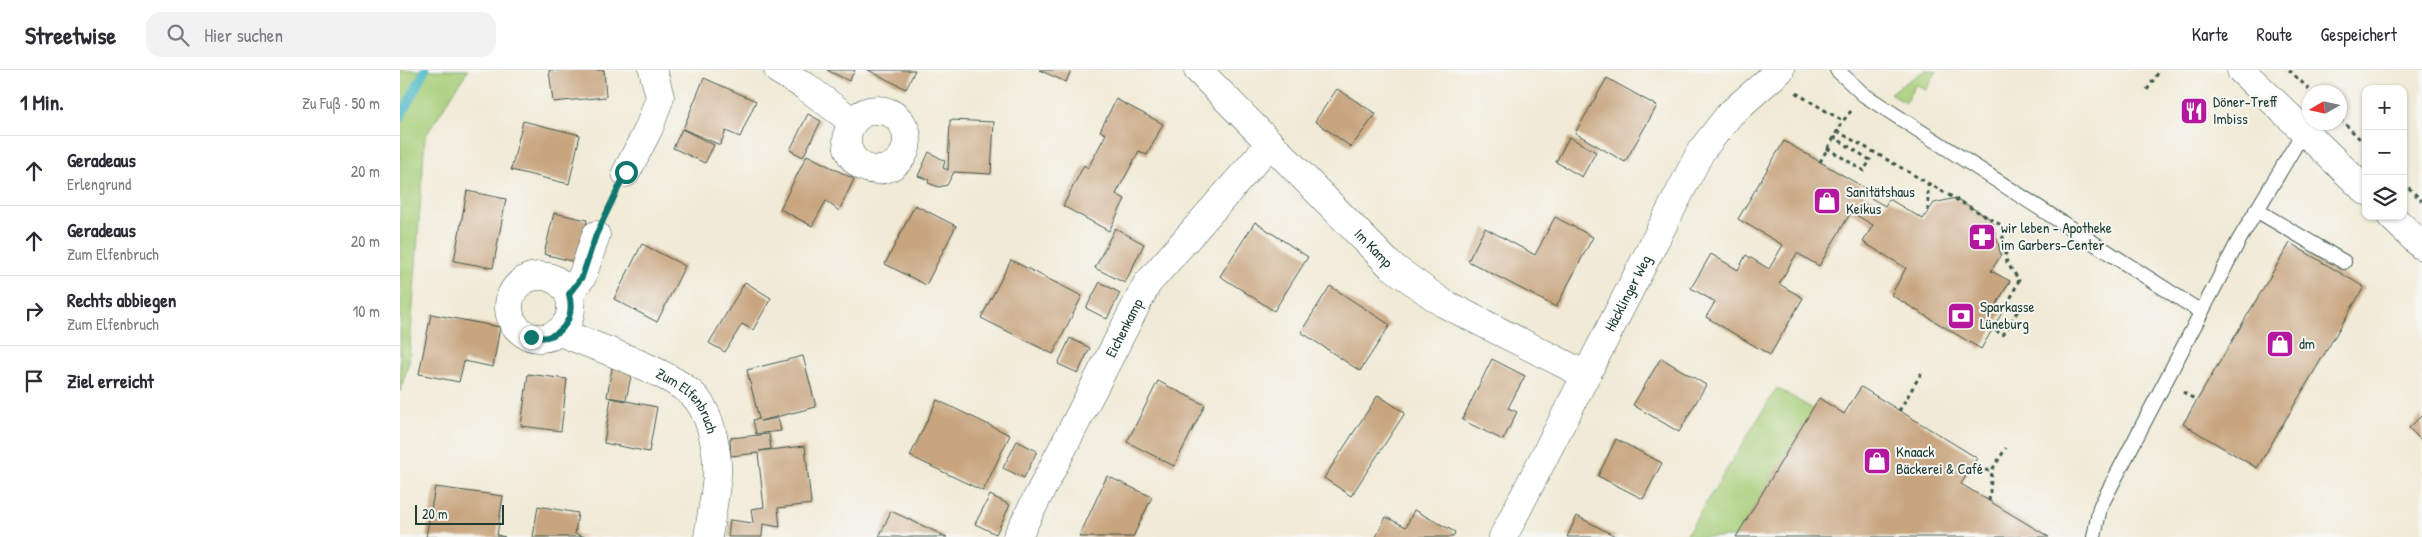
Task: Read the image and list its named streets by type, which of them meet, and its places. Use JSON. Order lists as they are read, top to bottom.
{
  "streets": {
    "street": [
      "Im Kamp",
      "Häcklinger Weg",
      "Eichenkamp",
      "Zum Elfenbruch"
    ]
  },
  "crossings": [
    ["Im Kamp", "Häcklinger Weg"],
    ["Im Kamp", "Eichenkamp"]
  ],
  "places": {
    "restaurant": ["Döner-Treff Imbiss"],
    "shop": ["Sanitätshaus Keikus", "dm", "Knaack Bäckerei & Café"],
    "pharmacy": ["wir leben - Apotheke im Garbers-Center"],
    "bank": ["Sparkasse Lüneburg"]
  },
  "scale_bar": "20 m",
  "north": "left",
  "page": {
    "header": "Streetwise",
    "search": "Hier suchen",
    "nav": ["Karte", "Route", "Gespeichert"],
    "heading": ["1 Min.", "Zu Fuß · 50 m"],
    "map_buttons": ["+", "−"],
    "list": [
      ["Geradeaus", "Erlengrund", "20 m"],
      ["Geradeaus", "Zum Elfenbruch", "20 m"],
      ["Rechts abbiegen", "Zum Elfenbruch", "10 m"],
      "Ziel erreicht"
    ],
    "scale": "20 m"
  }
}
